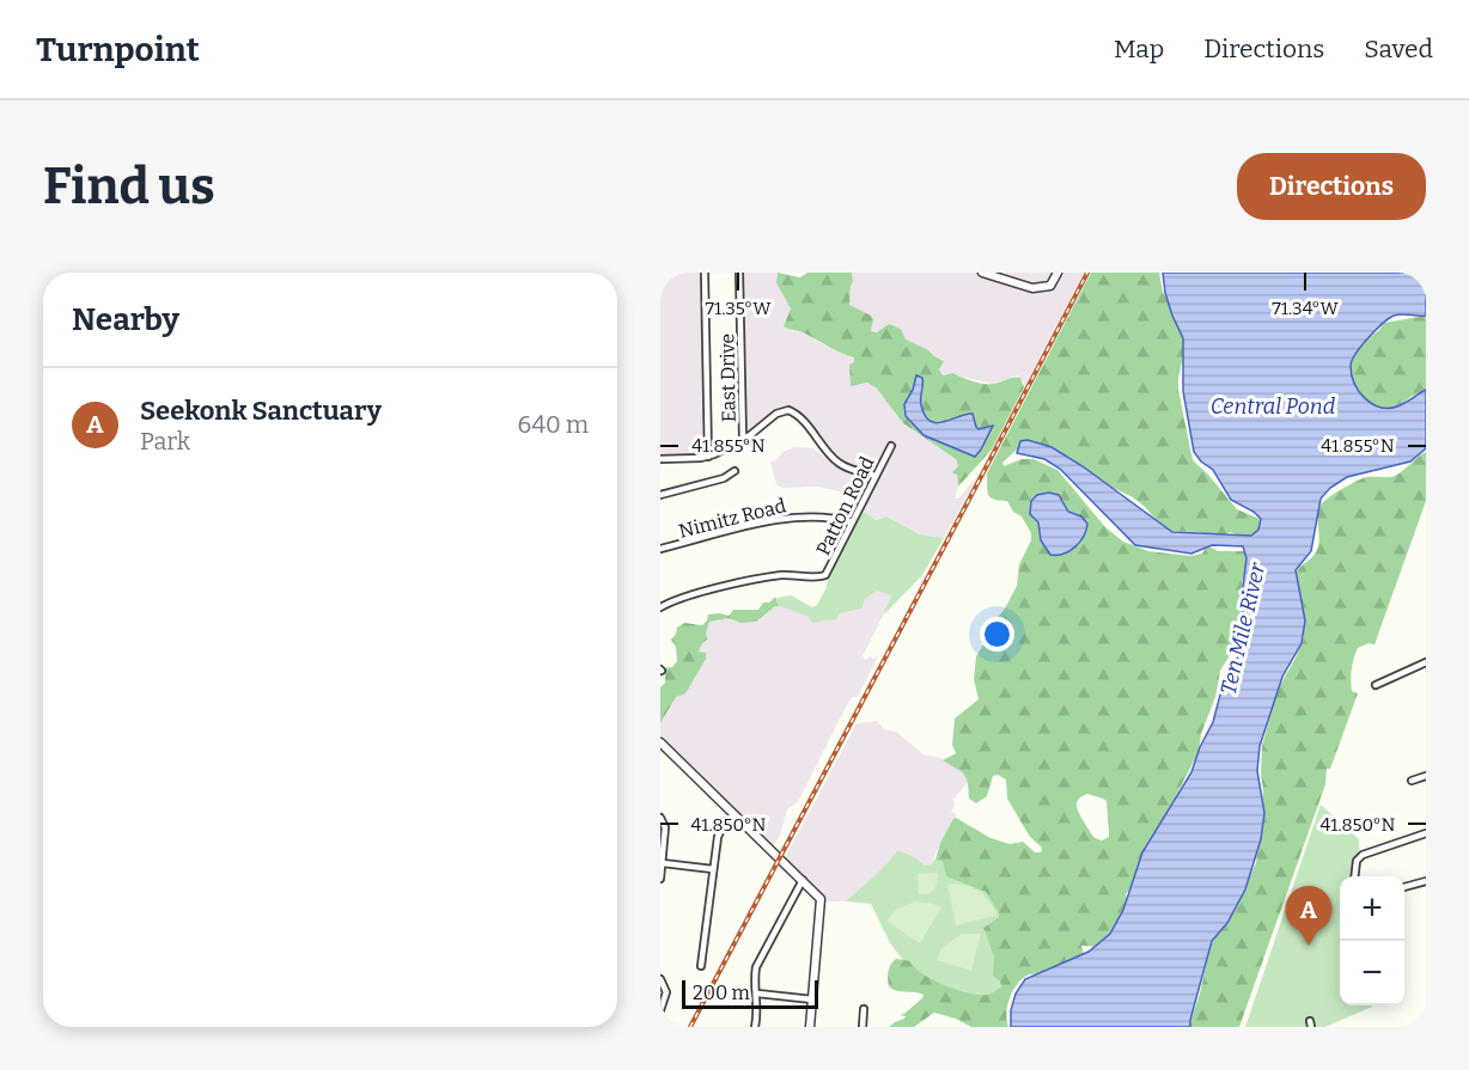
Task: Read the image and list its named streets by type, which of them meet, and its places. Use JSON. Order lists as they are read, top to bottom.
{
  "streets": {
    "street": ["East Drive", "Patton Road", "Nimitz Road"]
  },
  "crossings": [
    ["Patton Road", "Nimitz Road"]
  ],
  "water": ["Central Pond", "Ten Mile River"],
  "scale_bar": "200 m",
  "page": {
    "header": "Turnpoint",
    "nav": ["Map", "Directions", "Saved"],
    "buttons": "Directions",
    "title": "Find us",
    "heading": "Nearby",
    "list": [
      {
        "mark": "A",
        "name": "Seekonk Sanctuary",
        "note": "Park",
        "value": "640 m"
      }
    ],
    "map_buttons": ["+", "−"],
    "pins": "A",
    "scale": "200 m"
  },
  "coordinates": [
    "71.35°W",
    "71.34°W",
    "41.855°N",
    "41.850°N"
  ]
}
